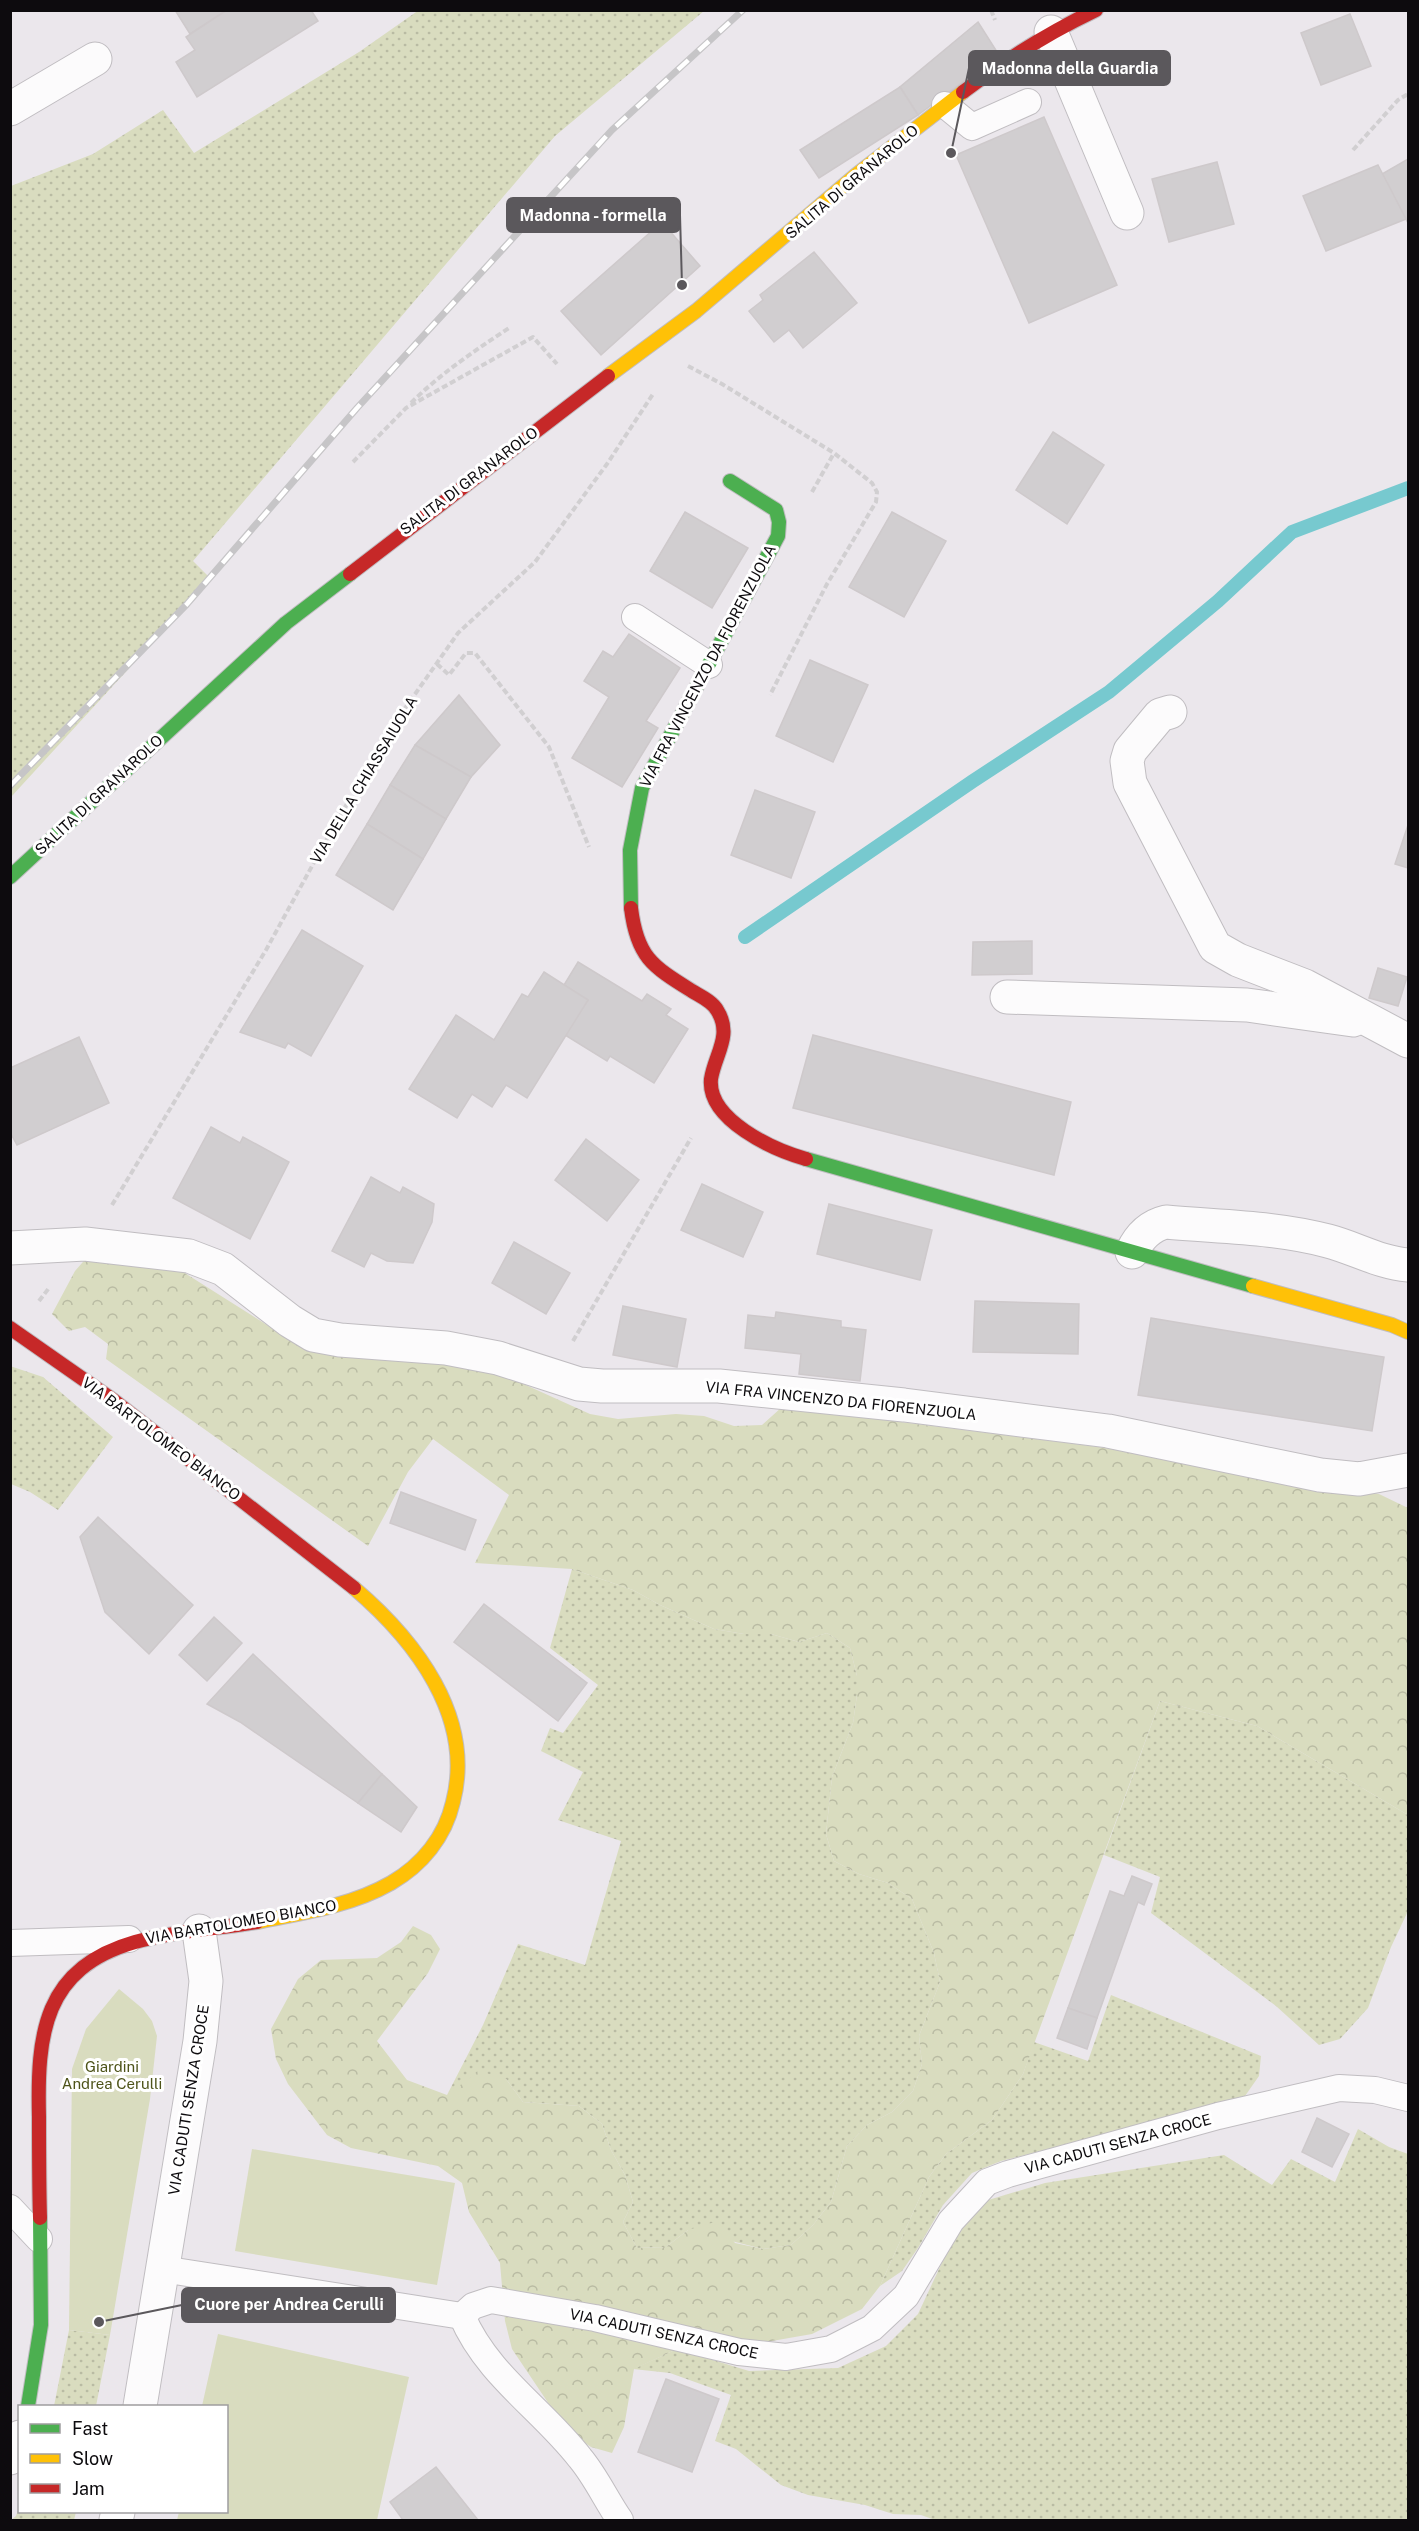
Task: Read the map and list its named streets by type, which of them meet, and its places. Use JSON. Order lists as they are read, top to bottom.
{
  "streets": {
    "street": [
      "SALITA DI GRANAROLO",
      "VIA FRA VINCENZO DA FIORENZUOLA",
      "VIA BARTOLOMEO BIANCO",
      "VIA CADUTI SENZA CROCE"
    ],
    "path": ["VIA DELLA CHIASSAIUOLA"]
  },
  "crossings": [
    ["VIA FRA VINCENZO DA FIORENZUOLA", "VIA DELLA CHIASSAIUOLA"],
    ["VIA BARTOLOMEO BIANCO", "VIA CADUTI SENZA CROCE"]
  ],
  "parks": ["Giardini Andrea Cerulli"],
  "places": ["Madonna della Guardia", "Madonna - formella", "Cuore per Andrea Cerulli"],
  "legend": ["Fast", "Slow", "Jam"]
}
